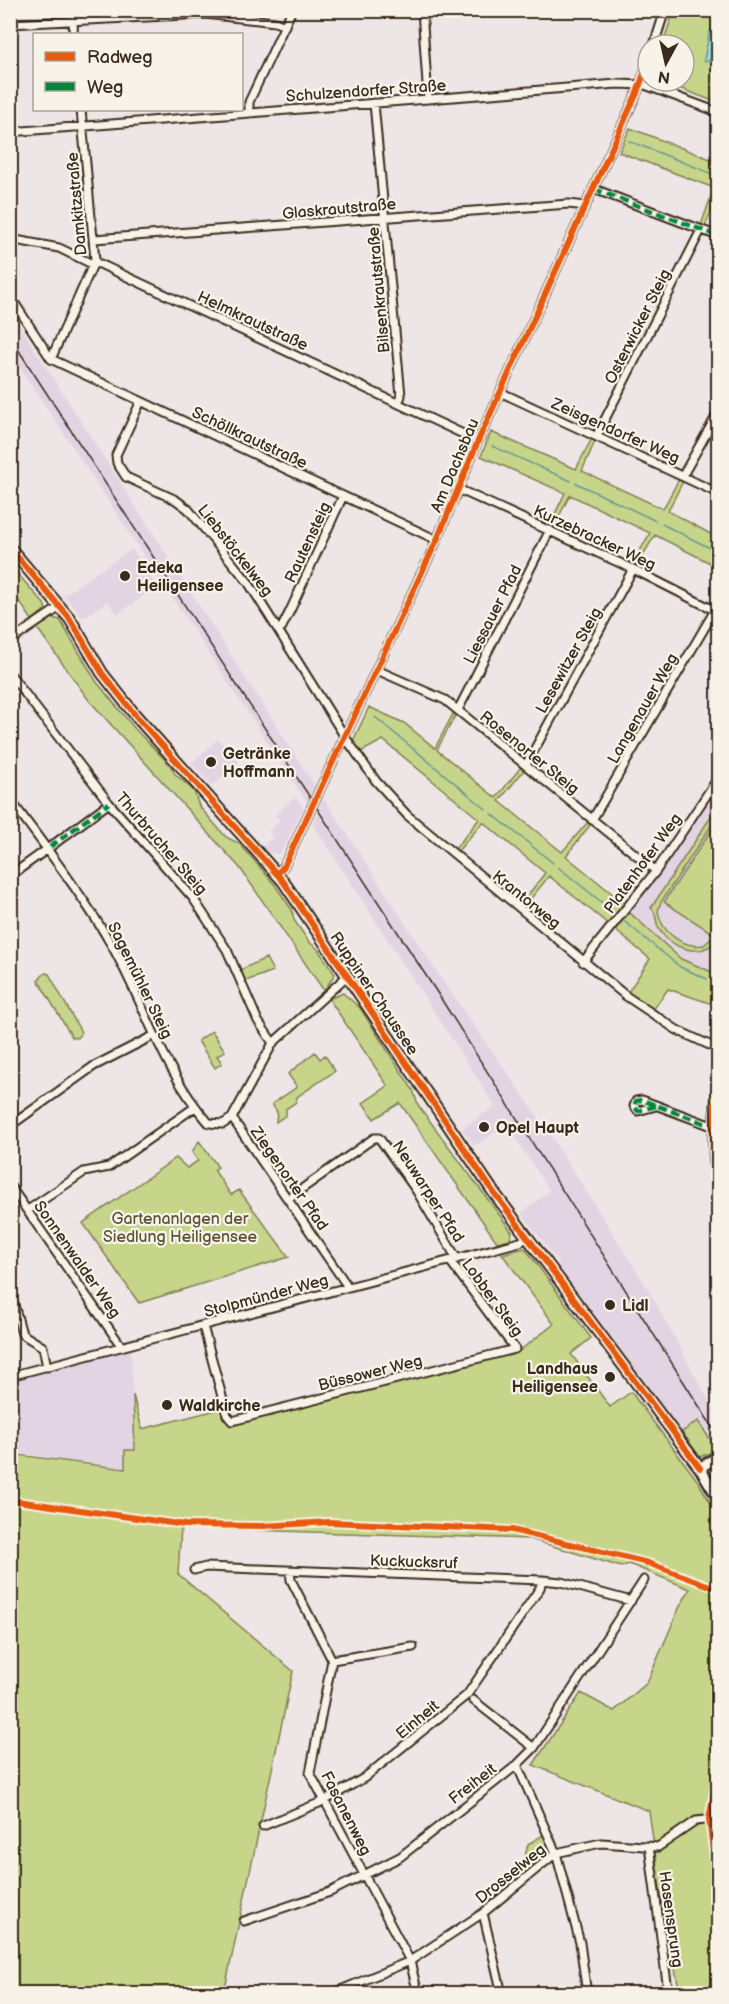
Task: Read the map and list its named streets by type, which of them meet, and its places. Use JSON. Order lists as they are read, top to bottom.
{
  "streets": {
    "main road": ["Ruppiner Chaussee"],
    "street": [
      "Schulzendorfer Straße",
      "Damkitzstraße",
      "Glaskrautstraße",
      "Bilsenkrautstraße",
      "Helmkrautstraße",
      "Osterwicker Steig",
      "Zeisgendorfer Weg",
      "Schöllkrautstraße",
      "Am Dachsbau",
      "Kurzebracker Weg",
      "Rautensteig",
      "Liebstöckelweg",
      "Liessauer Pfad",
      "Lesewitzer Steig",
      "Langenauer Weg",
      "Rosenorter Steig",
      "Thurbrucher Steig",
      "Platenhofer Weg",
      "Krantorweg",
      "Sagemühler Steig",
      "Ziegenorter Pfad",
      "Neuwarper Pfad",
      "Sonnenwalder Weg",
      "Stolpmünder Weg",
      "Lobber Steig",
      "Büssower Weg",
      "Kuckucksruf",
      "Einheit",
      "Freiheit",
      "Fasanenweg",
      "Drosselweg",
      "Hasensprung"
    ]
  },
  "crossings": [
    ["Schulzendorfer Straße", "Damkitzstraße"],
    ["Schulzendorfer Straße", "Bilsenkrautstraße"],
    ["Damkitzstraße", "Glaskrautstraße"],
    ["Damkitzstraße", "Helmkrautstraße"],
    ["Damkitzstraße", "Schöllkrautstraße"],
    ["Glaskrautstraße", "Bilsenkrautstraße"],
    ["Glaskrautstraße", "Am Dachsbau"],
    ["Bilsenkrautstraße", "Helmkrautstraße"],
    ["Helmkrautstraße", "Am Dachsbau"],
    ["Osterwicker Steig", "Zeisgendorfer Weg"],
    ["Zeisgendorfer Weg", "Am Dachsbau"],
    ["Schöllkrautstraße", "Am Dachsbau"],
    ["Schöllkrautstraße", "Rautensteig"],
    ["Schöllkrautstraße", "Liebstöckelweg"],
    ["Am Dachsbau", "Kurzebracker Weg"],
    ["Am Dachsbau", "Liebstöckelweg"],
    ["Am Dachsbau", "Rosenorter Steig"],
    ["Am Dachsbau", "Krantorweg"],
    ["Am Dachsbau", "Ruppiner Chaussee"],
    ["Kurzebracker Weg", "Liessauer Pfad"],
    ["Kurzebracker Weg", "Lesewitzer Steig"],
    ["Kurzebracker Weg", "Langenauer Weg"],
    ["Rautensteig", "Liebstöckelweg"],
    ["Liebstöckelweg", "Krantorweg"],
    ["Liessauer Pfad", "Rosenorter Steig"],
    ["Lesewitzer Steig", "Rosenorter Steig"],
    ["Langenauer Weg", "Rosenorter Steig"],
    ["Rosenorter Steig", "Platenhofer Weg"],
    ["Thurbrucher Steig", "Ziegenorter Pfad"],
    ["Platenhofer Weg", "Krantorweg"],
    ["Sagemühler Steig", "Ziegenorter Pfad"],
    ["Ruppiner Chaussee", "Ziegenorter Pfad"],
    ["Ruppiner Chaussee", "Stolpmünder Weg"],
    ["Ziegenorter Pfad", "Neuwarper Pfad"],
    ["Ziegenorter Pfad", "Stolpmünder Weg"],
    ["Neuwarper Pfad", "Stolpmünder Weg"],
    ["Neuwarper Pfad", "Lobber Steig"],
    ["Sonnenwalder Weg", "Stolpmünder Weg"],
    ["Stolpmünder Weg", "Lobber Steig"],
    ["Stolpmünder Weg", "Büssower Weg"],
    ["Lobber Steig", "Büssower Weg"],
    ["Kuckucksruf", "Einheit"],
    ["Kuckucksruf", "Freiheit"],
    ["Einheit", "Fasanenweg"],
    ["Freiheit", "Fasanenweg"],
    ["Fasanenweg", "Drosselweg"],
    ["Drosselweg", "Hasensprung"]
  ],
  "parks": ["Gartenanlagen der Siedlung Heiligensee"],
  "places": [
    "Edeka Heiligensee",
    "Getränke Hoffmann",
    "Opel Haupt",
    "Lidl",
    "Landhaus Heiligensee",
    "Waldkirche"
  ],
  "legend": ["Radweg", "Weg"],
  "north": "bottom"
}
